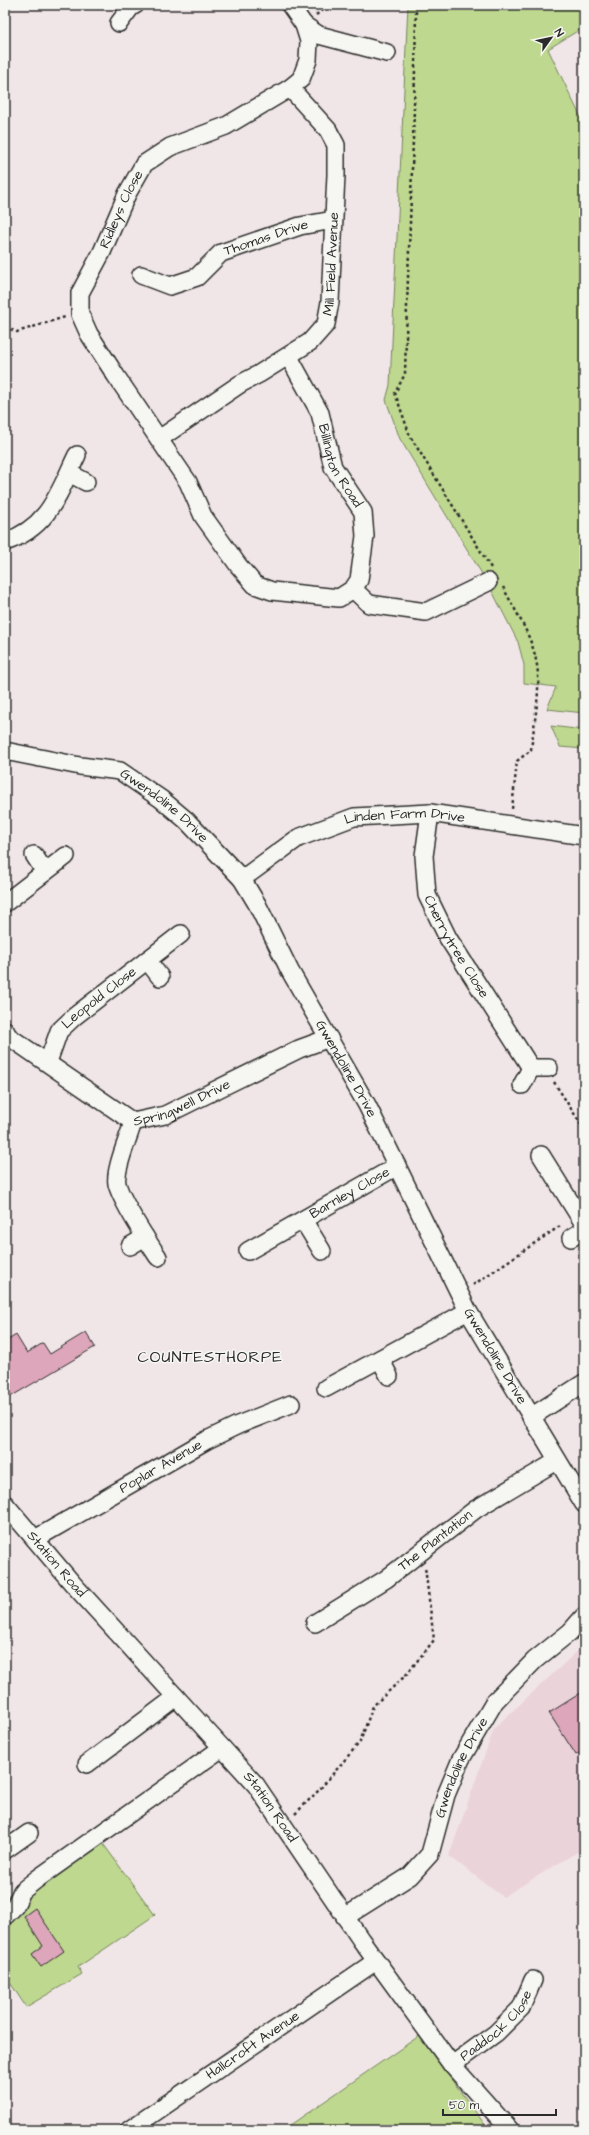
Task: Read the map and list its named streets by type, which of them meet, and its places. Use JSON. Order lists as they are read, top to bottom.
{
  "streets": {
    "street": [
      "Ridleys Close",
      "Thomas Drive",
      "Mill Field Avenue",
      "Billington Road",
      "Gwendoline Drive",
      "Linden Farm Drive",
      "Cherrytree Close",
      "Leopold Close",
      "Springwell Drive",
      "Barnley Close",
      "Poplar Avenue",
      "The Plantation",
      "Station Road",
      "Paddock Close",
      "Hallcroft Avenue"
    ]
  },
  "crossings": [
    ["Ridleys Close", "Mill Field Avenue"],
    ["Thomas Drive", "Mill Field Avenue"],
    ["Mill Field Avenue", "Billington Road"],
    ["Gwendoline Drive", "Linden Farm Drive"],
    ["Gwendoline Drive", "Springwell Drive"],
    ["Gwendoline Drive", "Barnley Close"],
    ["Gwendoline Drive", "The Plantation"],
    ["Gwendoline Drive", "Station Road"],
    ["Linden Farm Drive", "Cherrytree Close"],
    ["Leopold Close", "Springwell Drive"],
    ["Poplar Avenue", "Station Road"],
    ["Station Road", "Paddock Close"],
    ["Station Road", "Hallcroft Avenue"]
  ],
  "districts": ["COUNTESTHORPE"],
  "scale_bar": "50 m",
  "north": "top right"
}
